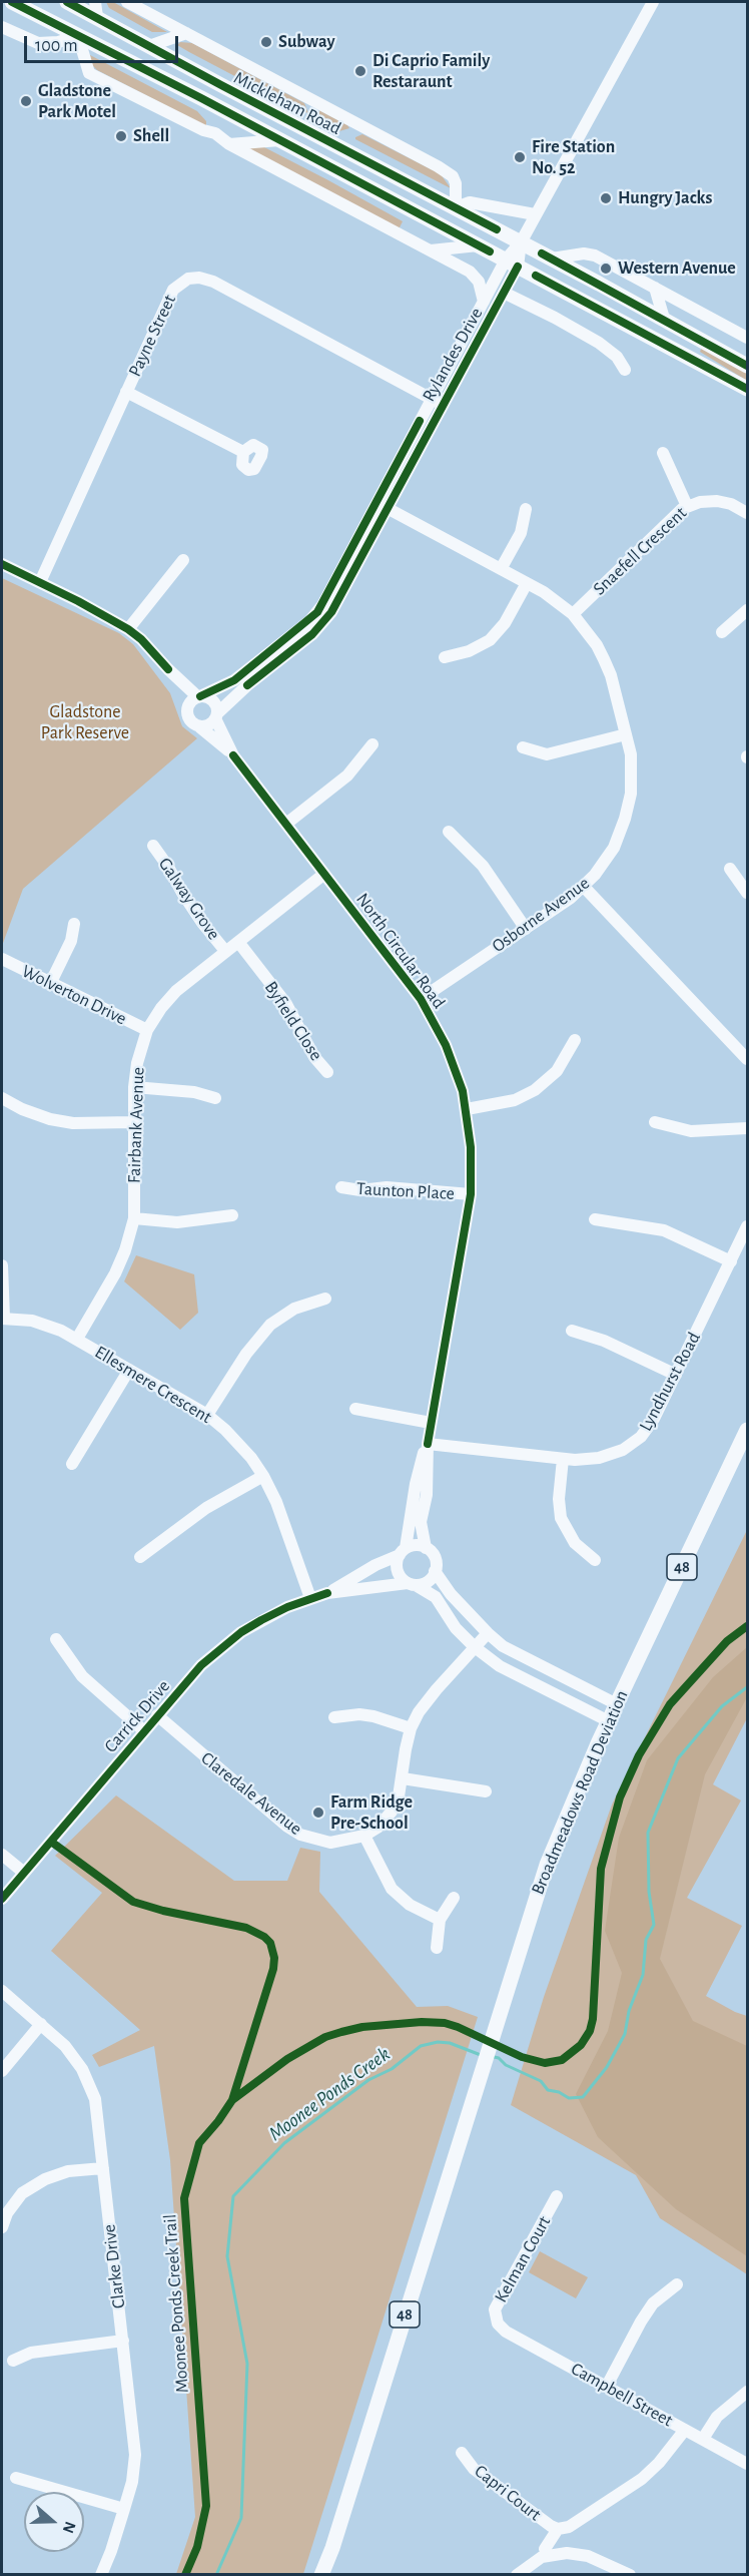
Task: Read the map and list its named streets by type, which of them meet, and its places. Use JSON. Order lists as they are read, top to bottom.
{
  "streets": {
    "main road": ["Mickleham Road", "48", "Broadmeadows Road Deviation"],
    "street": [
      "Payne Street",
      "Rylandes Drive",
      "Snaefell Crescent",
      "Galway Grove",
      "Osborne Avenue",
      "North Circular Road",
      "Wolverton Drive",
      "Byfield Close",
      "Fairbank Avenue",
      "Taunton Place",
      "Lyndhurst Road",
      "Ellesmere Crescent",
      "Carrick Drive",
      "Claredale Avenue",
      "Kelman Court",
      "Clarke Drive",
      "Campbell Street",
      "Capri Court"
    ],
    "cycle path": ["Moonee Ponds Creek Trail"]
  },
  "crossings": [
    ["Mickleham Road", "Rylandes Drive"],
    ["Payne Street", "Rylandes Drive"],
    ["Rylandes Drive", "North Circular Road"],
    ["Snaefell Crescent", "Osborne Avenue"],
    ["Galway Grove", "Fairbank Avenue"],
    ["Osborne Avenue", "North Circular Road"],
    ["North Circular Road", "Fairbank Avenue"],
    ["North Circular Road", "Taunton Place"],
    ["North Circular Road", "Lyndhurst Road"],
    ["North Circular Road", "Carrick Drive"],
    ["Wolverton Drive", "Fairbank Avenue"],
    ["Byfield Close", "Fairbank Avenue"],
    ["Fairbank Avenue", "Ellesmere Crescent"],
    ["Ellesmere Crescent", "Carrick Drive"],
    ["Carrick Drive", "Claredale Avenue"],
    ["Kelman Court", "Campbell Street"]
  ],
  "water": ["Moonee Ponds Creek"],
  "parks": ["Gladstone Park Reserve"],
  "places": [
    "Subway",
    "Di Caprio Family Restaraunt",
    "Gladstone Park Motel",
    "Shell",
    "Fire Station No. 52",
    "Hungry Jacks",
    "Western Avenue",
    "Farm Ridge Pre-School"
  ],
  "scale_bar": "100 m",
  "north": "right"
}
